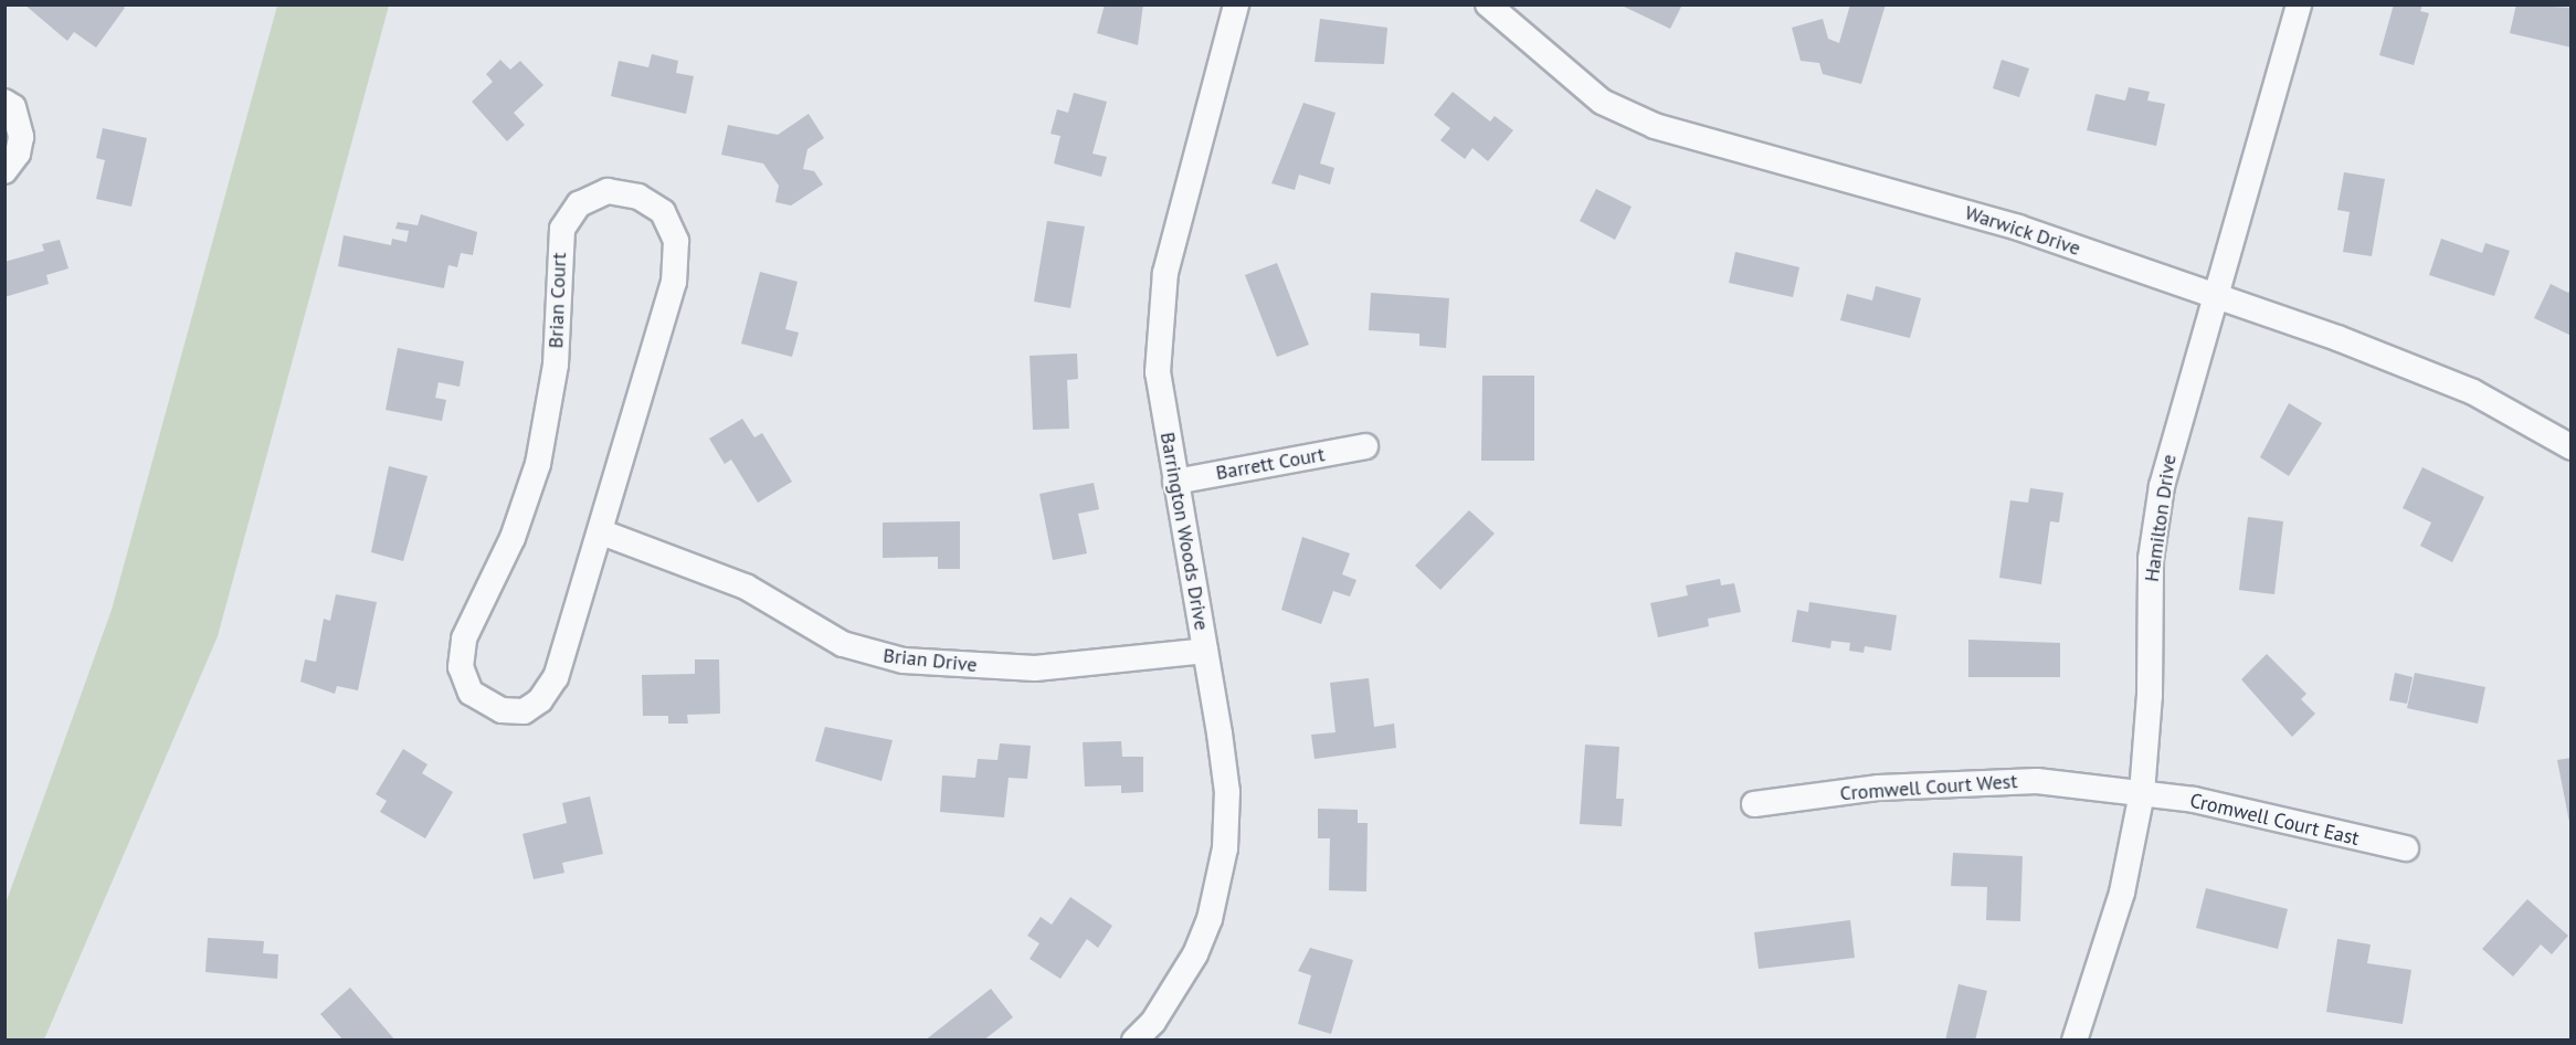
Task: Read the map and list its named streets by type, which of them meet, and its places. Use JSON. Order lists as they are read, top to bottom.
{
  "streets": {
    "street": [
      "Warwick Drive",
      "Brian Court",
      "Barrett Court",
      "Hamilton Drive",
      "Barrington Woods Drive",
      "Brian Drive",
      "Cromwell Court West",
      "Cromwell Court East"
    ]
  },
  "crossings": [
    ["Warwick Drive", "Hamilton Drive"],
    ["Brian Court", "Brian Drive"],
    ["Barrett Court", "Barrington Woods Drive"],
    ["Hamilton Drive", "Cromwell Court West"],
    ["Hamilton Drive", "Cromwell Court East"],
    ["Barrington Woods Drive", "Brian Drive"],
    ["Cromwell Court West", "Cromwell Court East"]
  ]
}
